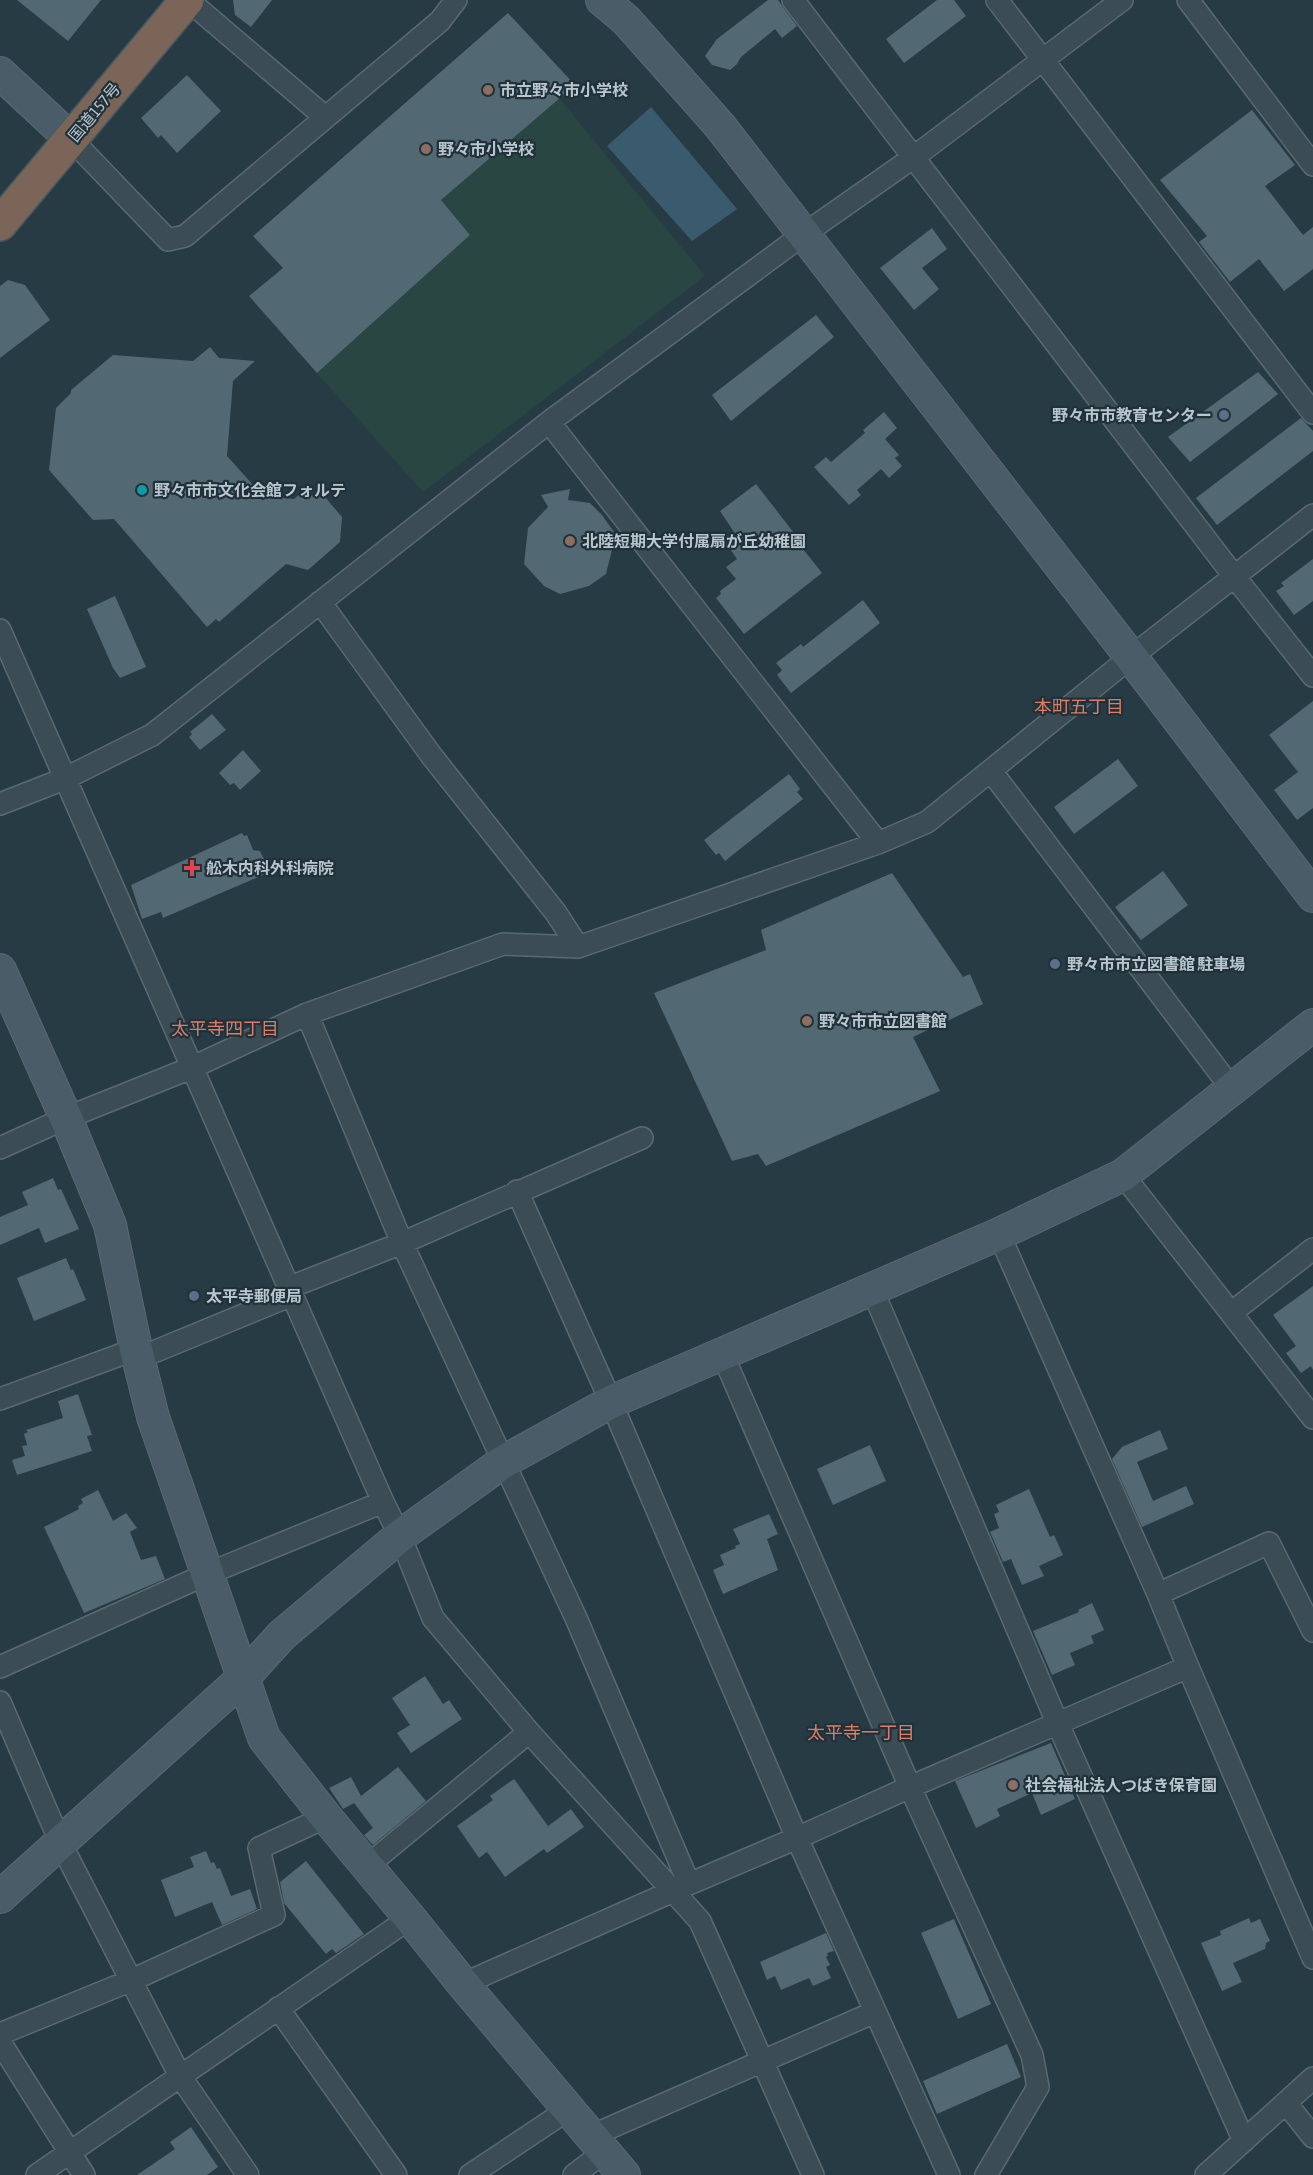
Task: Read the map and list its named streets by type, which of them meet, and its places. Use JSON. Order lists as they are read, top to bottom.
{
  "streets": {
    "highway": ["国道157号"]
  },
  "districts": ["本町五丁目", "太平寺四丁目", "太平寺一丁目"],
  "places": {
    "other": [
      "市立野々市小学校",
      "野々市小学校",
      "野々市市教育センター",
      "野々市市文化会館フォルテ",
      "北陸短期大学付属扇が丘幼稚園",
      "野々市市立図書館 駐車場",
      "野々市市立図書館",
      "太平寺郵便局",
      "社会福祉法人つばき保育園"
    ],
    "health": ["舩木内科外科病院"]
  }
}
